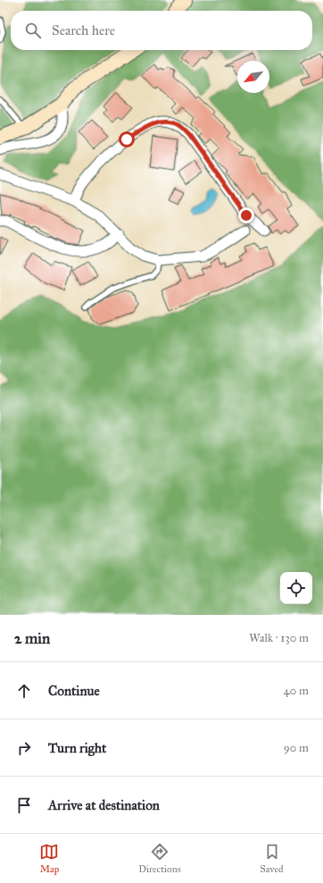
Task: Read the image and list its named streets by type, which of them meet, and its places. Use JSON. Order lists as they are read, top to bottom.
{
  "north": "bottom left",
  "page": {
    "search": "Search here",
    "heading": ["2 min", "Walk · 130 m"],
    "list": [
      ["Continue", "40 m"],
      ["Turn right", "90 m"],
      "Arrive at destination"
    ],
    "nav": ["Map", "Directions", "Saved"]
  }
}
